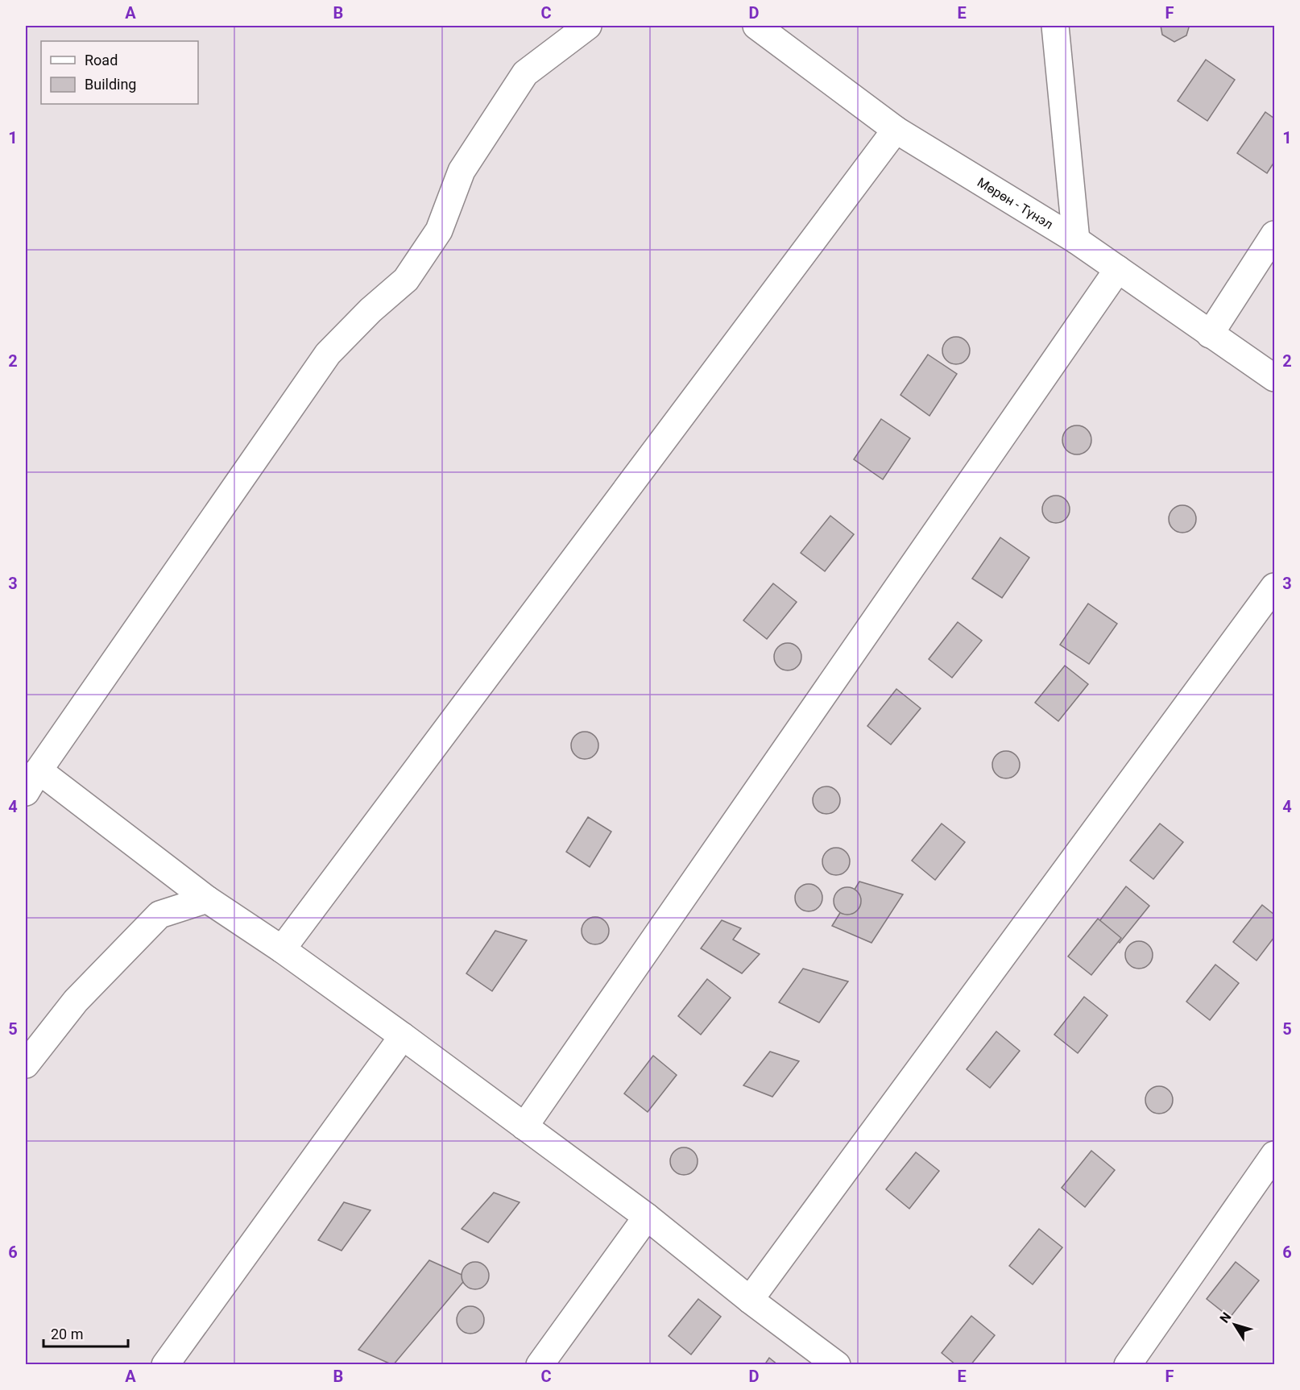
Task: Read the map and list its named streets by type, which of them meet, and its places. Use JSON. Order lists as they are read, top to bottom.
{
  "streets": {
    "street": ["Мөрөн - Түнэл"]
  },
  "legend": ["Road", "Building"],
  "scale_bar": "20 m",
  "north": "top left",
  "grid": {
    "columns": [
      "A",
      "B",
      "C",
      "D",
      "E",
      "F"
    ],
    "rows": [
      "1",
      "2",
      "3",
      "4",
      "5",
      "6"
    ]
  }
}
